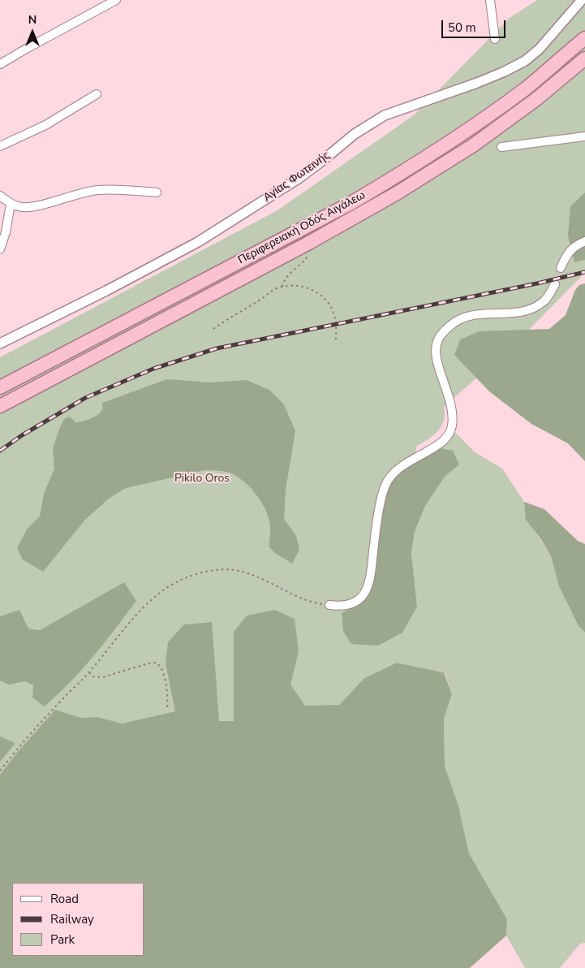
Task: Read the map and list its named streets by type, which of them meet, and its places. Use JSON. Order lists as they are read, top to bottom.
{
  "streets": {
    "highway": ["Περιφερειακή Οδός Αιγάλεω"],
    "street": ["Αγίας Φωτεινής"]
  },
  "parks": ["Pikilo Oros"],
  "legend": ["Road", "Railway", "Park"],
  "scale_bar": "50 m",
  "north": "top"
}
